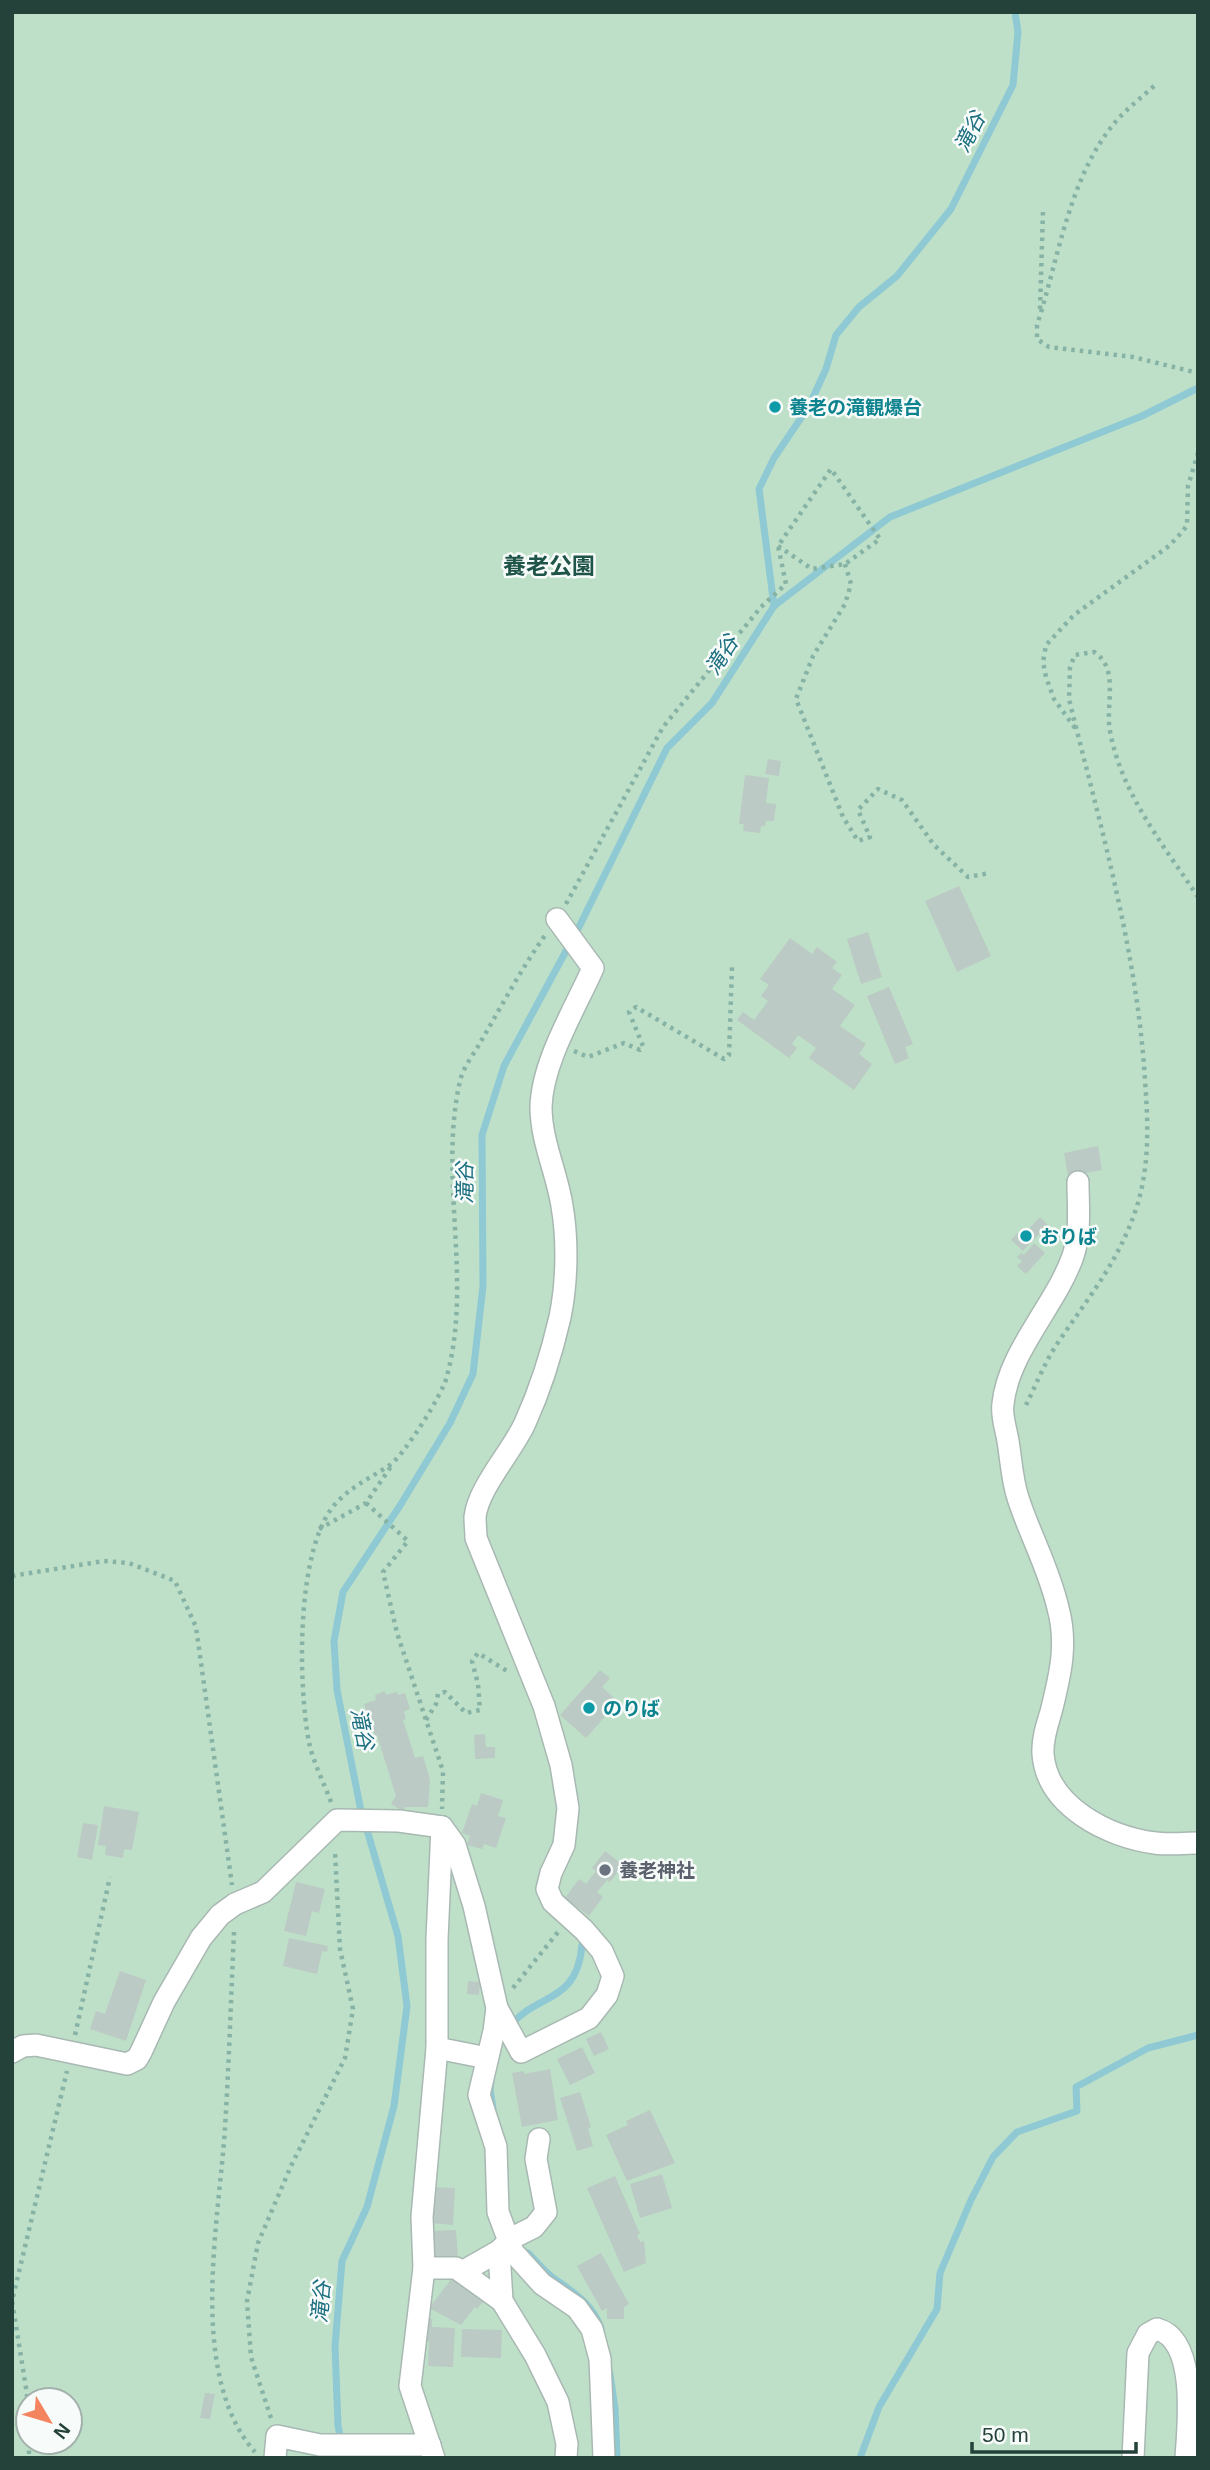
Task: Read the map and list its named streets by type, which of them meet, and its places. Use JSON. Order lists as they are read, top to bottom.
{
  "districts": ["養老公園"],
  "water": ["滝谷"],
  "places": [
    "養老の滝観爆台",
    "おりば",
    "のりば",
    "養老神社"
  ],
  "scale_bar": "50 m",
  "north": "bottom right"
}
